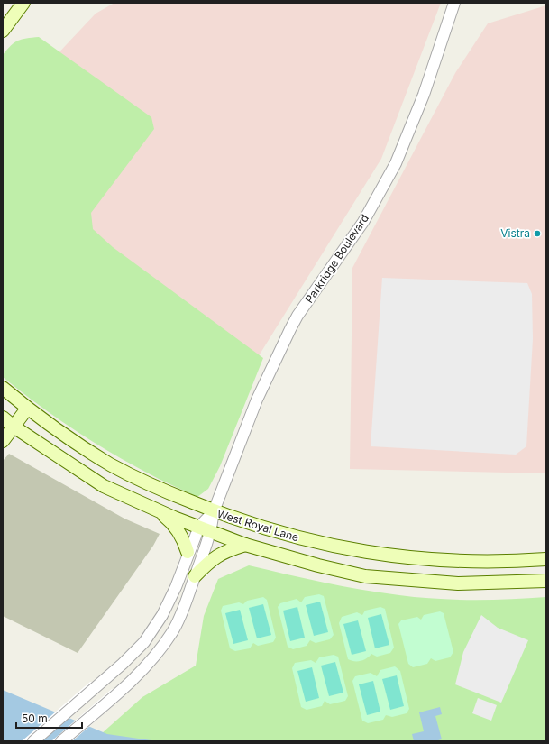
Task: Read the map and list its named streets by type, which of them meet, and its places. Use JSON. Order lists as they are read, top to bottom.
{
  "streets": {
    "main road": ["West Royal Lane"],
    "street": ["Parkridge Boulevard"]
  },
  "crossings": [
    ["Parkridge Boulevard", "West Royal Lane"]
  ],
  "places": ["Vistra"],
  "scale_bar": "50 m"
}
